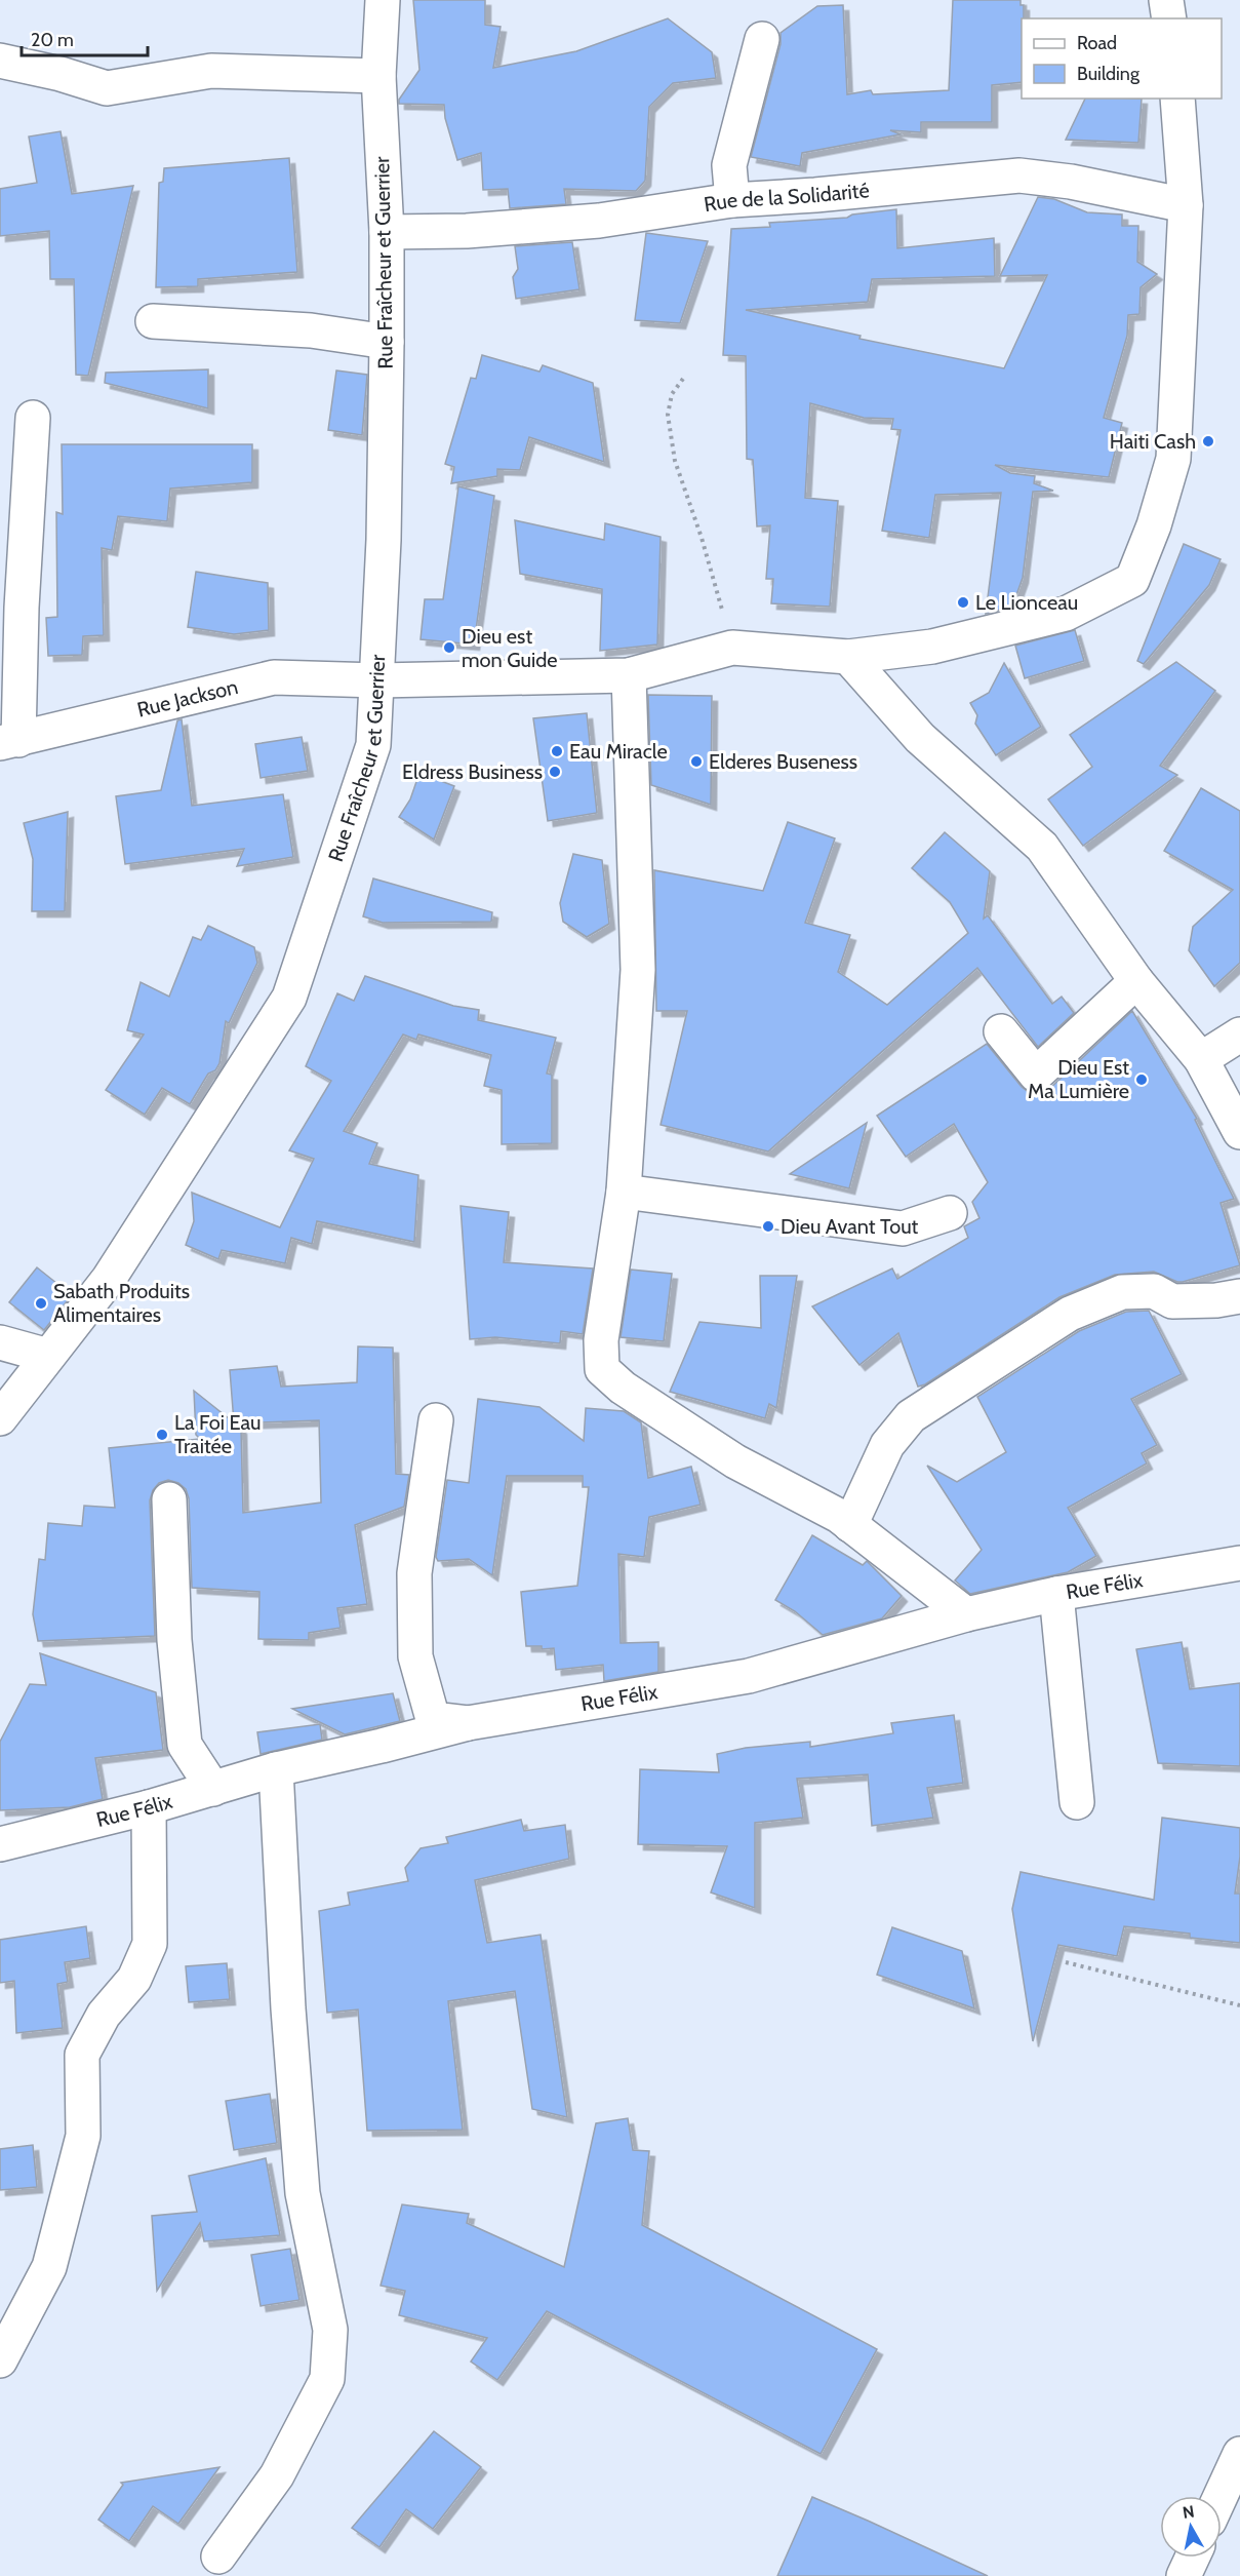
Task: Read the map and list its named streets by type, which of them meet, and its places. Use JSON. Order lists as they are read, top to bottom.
{
  "streets": {
    "street": [
      "Rue de la Solidarité",
      "Rue Fraîcheur et Guerrier",
      "Rue Jackson",
      "Rue Félix"
    ]
  },
  "crossings": [
    ["Rue de la Solidarité", "Rue Fraîcheur et Guerrier"],
    ["Rue de la Solidarité", "Rue Jackson"],
    ["Rue Fraîcheur et Guerrier", "Rue Jackson"]
  ],
  "places": [
    "Haiti Cash",
    "Le Lionceau",
    "Dieu est mon Guide",
    "Eau Miracle",
    "Elderes Buseness",
    "Eldress Business",
    "Dieu Est Ma Lumière",
    "Dieu Avant Tout",
    "Sabath Produits Alimentaires",
    "La Foi Eau Traitée"
  ],
  "legend": ["Road", "Building"],
  "scale_bar": "20 m",
  "north": "top"
}
